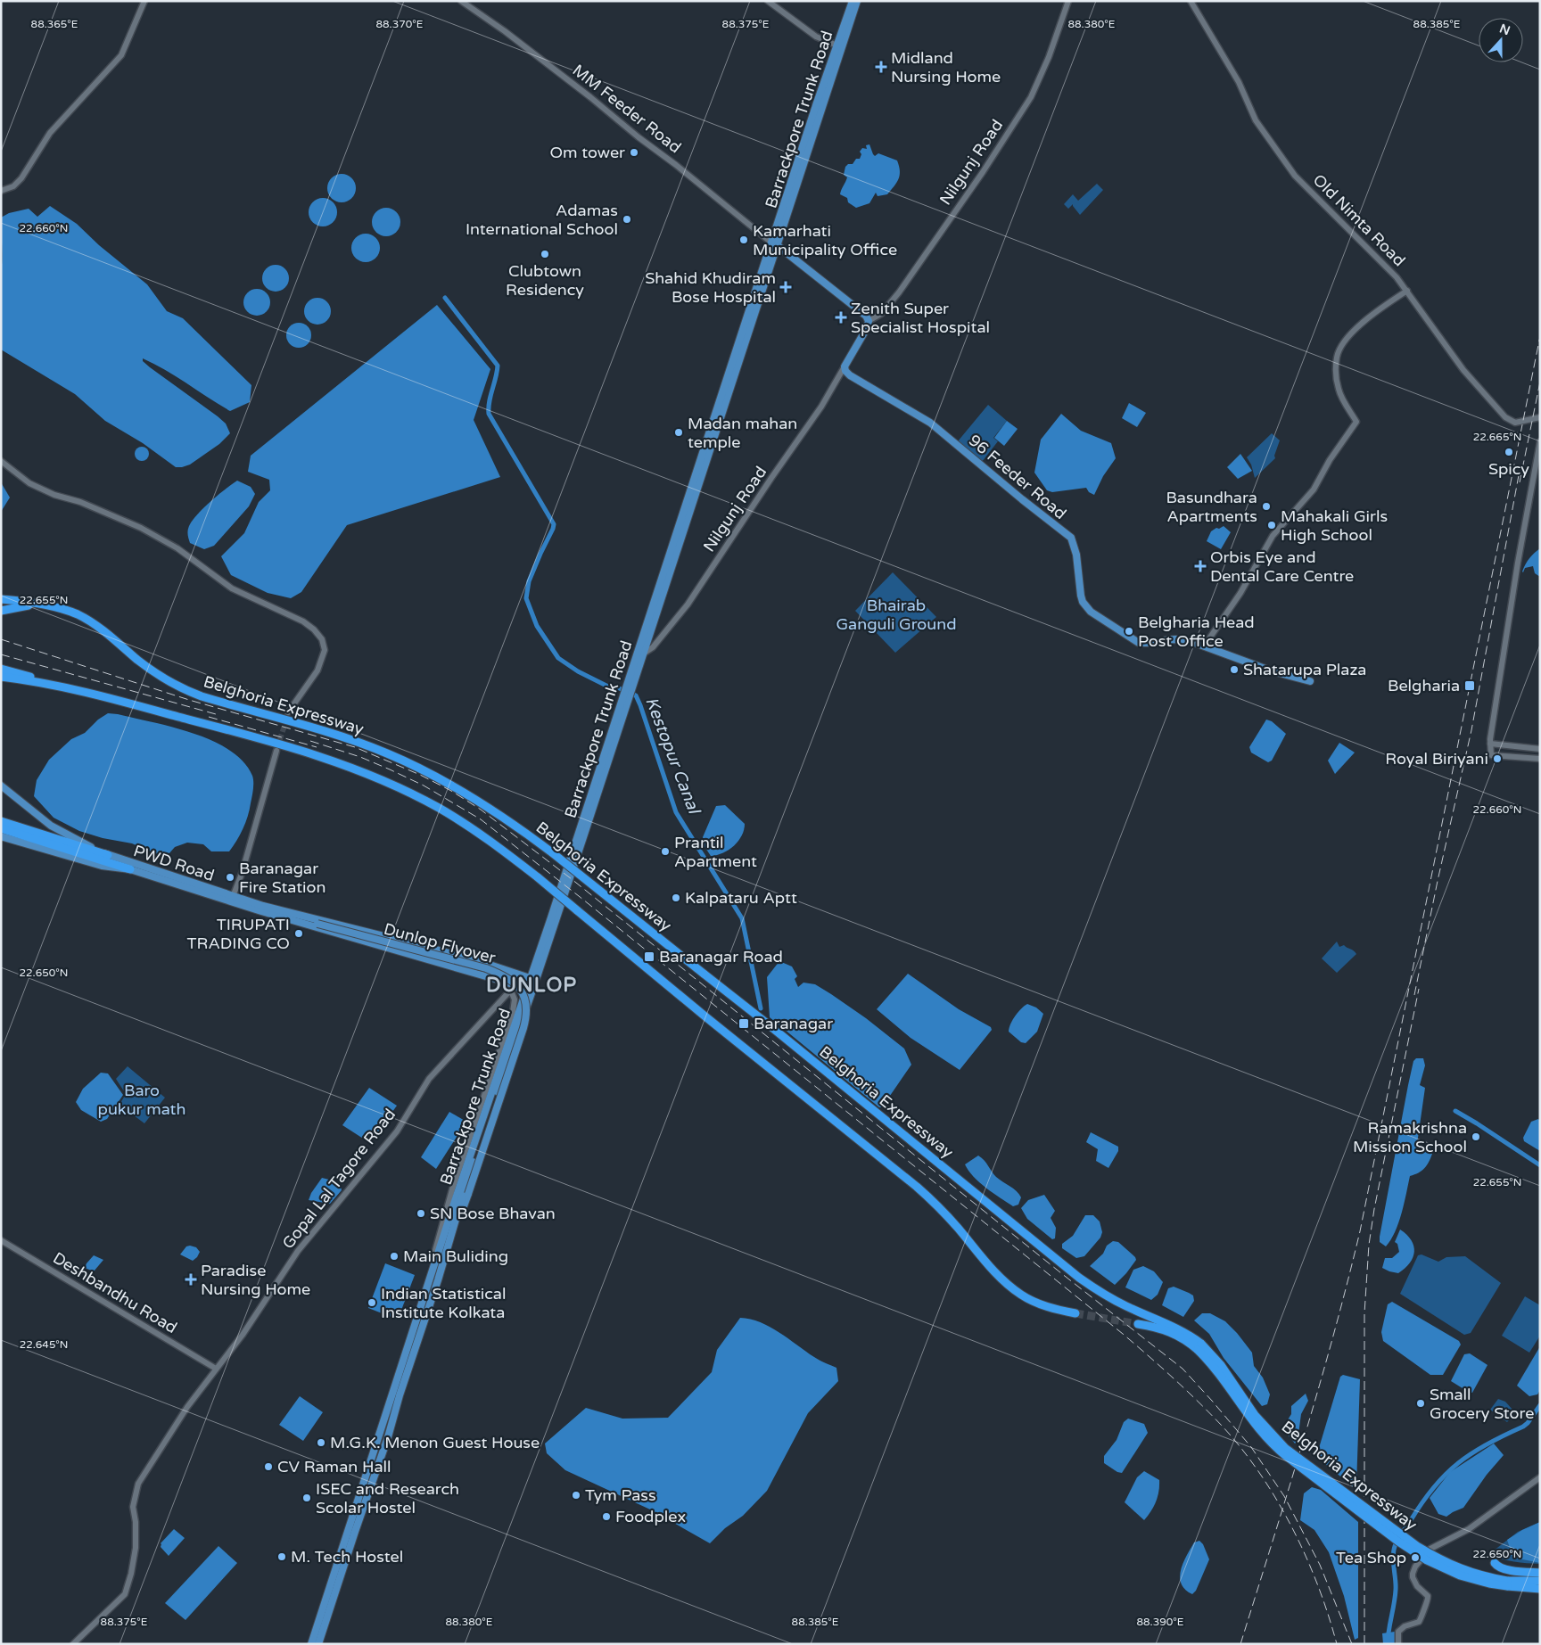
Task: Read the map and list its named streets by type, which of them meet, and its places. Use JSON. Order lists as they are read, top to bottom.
{
  "streets": {
    "highway": ["Belghoria Expressway"],
    "main road": [
      "Barrackpore Trunk Road",
      "96 Feeder Road",
      "PWD Road",
      "Dunlop Flyover"
    ],
    "street": [
      "MM Feeder Road",
      "Nilgunj Road",
      "Old Nimta Road",
      "Gopal Lal Tagore Road",
      "Deshbandhu Road"
    ]
  },
  "crossings": [
    ["MM Feeder Road", "Barrackpore Trunk Road"],
    ["Barrackpore Trunk Road", "Nilgunj Road"],
    ["Barrackpore Trunk Road", "PWD Road"],
    ["Barrackpore Trunk Road", "Dunlop Flyover"],
    ["Nilgunj Road", "96 Feeder Road"],
    ["PWD Road", "Dunlop Flyover"],
    ["Gopal Lal Tagore Road", "Deshbandhu Road"]
  ],
  "districts": ["DUNLOP"],
  "water": ["Kestopur Canal"],
  "parks": ["Bhairab Ganguli Ground", "Baro pukur math"],
  "places": {
    "health": [
      "Midland Nursing Home",
      "Shahid Khudiram Bose Hospital",
      "Zenith Super Specialist Hospital",
      "Orbis Eye and Dental Care Centre",
      "Paradise Nursing Home"
    ],
    "other": [
      "Om tower",
      "Adamas International School",
      "Kamarhati Municipality Office",
      "Clubtown Residency",
      "Madan mahan temple",
      "Spicy",
      "Basundhara Apartments",
      "Mahakali Girls High School",
      "Belgharia Head Post Office",
      "Shatarupa Plaza",
      "Royal Biriyani",
      "Prantil Apartment",
      "Baranagar Fire Station",
      "Kalpataru Aptt",
      "TIRUPATI TRADING CO",
      "Ramakrishna Mission School",
      "SN Bose Bhavan",
      "Main Buliding",
      "Indian Statistical Institute Kolkata",
      "Small Grocery Store",
      "M.G.K. Menon Guest House",
      "CV Raman Hall",
      "Tym Pass",
      "ISEC and Research Scolar Hostel",
      "Foodplex",
      "M. Tech Hostel",
      "Tea Shop"
    ],
    "transit": ["Belgharia", "Baranagar Road", "Baranagar"]
  },
  "north": "top",
  "coordinates": [
    "88.365°E",
    "88.370°E",
    "88.375°E",
    "88.380°E",
    "88.385°E",
    "22.660°N",
    "22.665°N",
    "22.655°N",
    "22.650°N",
    "22.645°N",
    "88.390°E"
  ]
}
